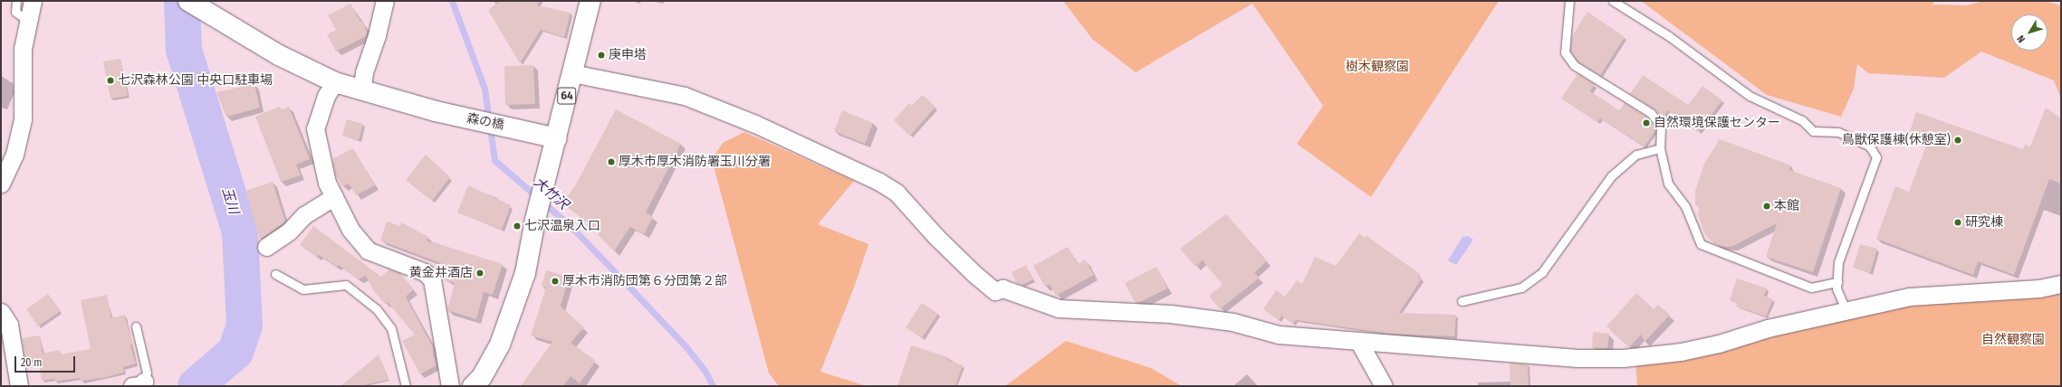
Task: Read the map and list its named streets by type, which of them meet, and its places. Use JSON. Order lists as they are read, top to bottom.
{
  "streets": {
    "main road": ["64", "森の橋"]
  },
  "crossings": [
    ["64", "森の橋"]
  ],
  "water": ["大竹沢", "玉川"],
  "parks": ["樹木観察園", "自然観察園"],
  "places": [
    "庚申塔",
    "七沢森林公園 中央口駐車場",
    "自然環境保護センター",
    "鳥獣保護棟(休憩室)",
    "厚木市厚木消防署玉川分署",
    "本館",
    "研究棟",
    "七沢温泉入口",
    "黄金井酒店",
    "厚木市消防団第６分団第２部"
  ],
  "scale_bar": "20 m",
  "north": "bottom left"
}
